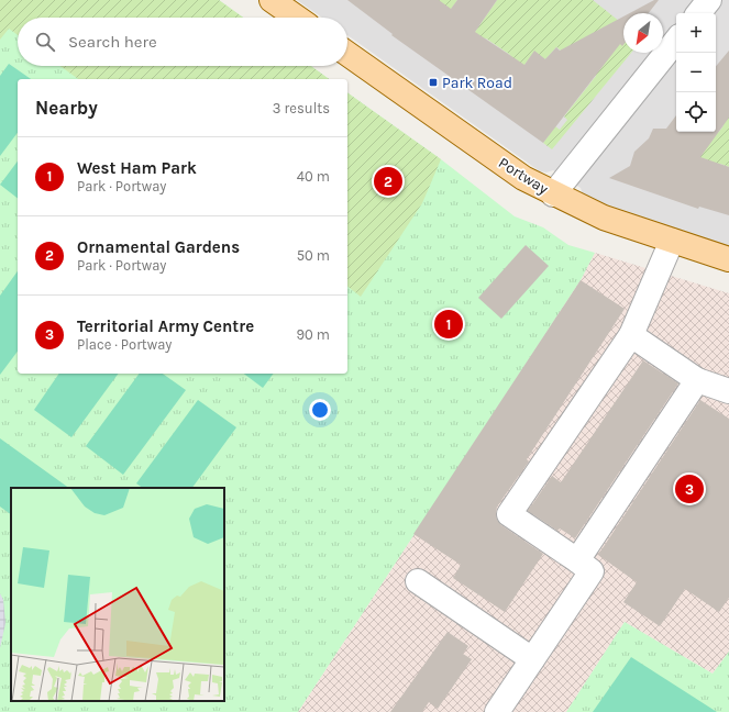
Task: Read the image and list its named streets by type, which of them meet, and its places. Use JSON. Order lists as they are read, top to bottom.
{
  "streets": {
    "main road": ["Portway"]
  },
  "places": {
    "transit": ["Park Road"]
  },
  "north": "bottom left",
  "page": {
    "map_buttons": ["+", "−"],
    "search": "Search here",
    "heading": ["Nearby", "3 results"],
    "list": [
      {
        "mark": "1",
        "name": "West Ham Park",
        "note": "Park · Portway",
        "value": "40 m"
      },
      {
        "mark": "2",
        "name": "Ornamental Gardens",
        "note": "Park · Portway",
        "value": "50 m"
      },
      {
        "mark": "3",
        "name": "Territorial Army Centre",
        "note": "Place · Portway",
        "value": "90 m"
      }
    ],
    "pins": ["2", "1", "3"]
  }
}
